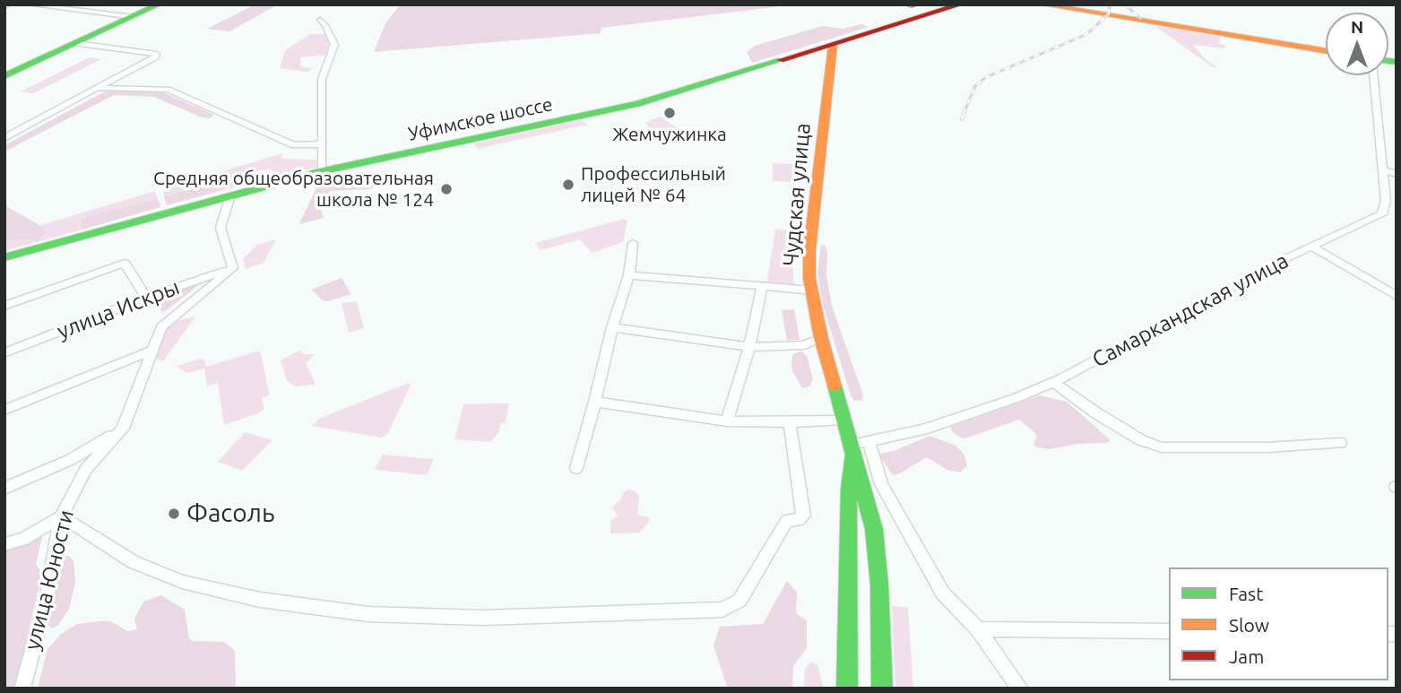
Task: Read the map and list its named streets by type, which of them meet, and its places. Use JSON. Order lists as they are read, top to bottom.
{
  "streets": {
    "main road": ["Уфимское шоссе", "Чудская улица"],
    "street": ["улица Искры", "Самаркандская улица", "улица Юности"]
  },
  "crossings": [
    ["Уфимское шоссе", "Чудская улица"],
    ["Чудская улица", "Самаркандская улица"],
    ["улица Искры", "улица Юности"]
  ],
  "places": [
    "Жемчужинка",
    "Профессильный лицей № 64",
    "Средняя общеобразовательная школа № 124",
    "Фасоль"
  ],
  "legend": ["Fast", "Slow", "Jam"],
  "north": "top"
}
